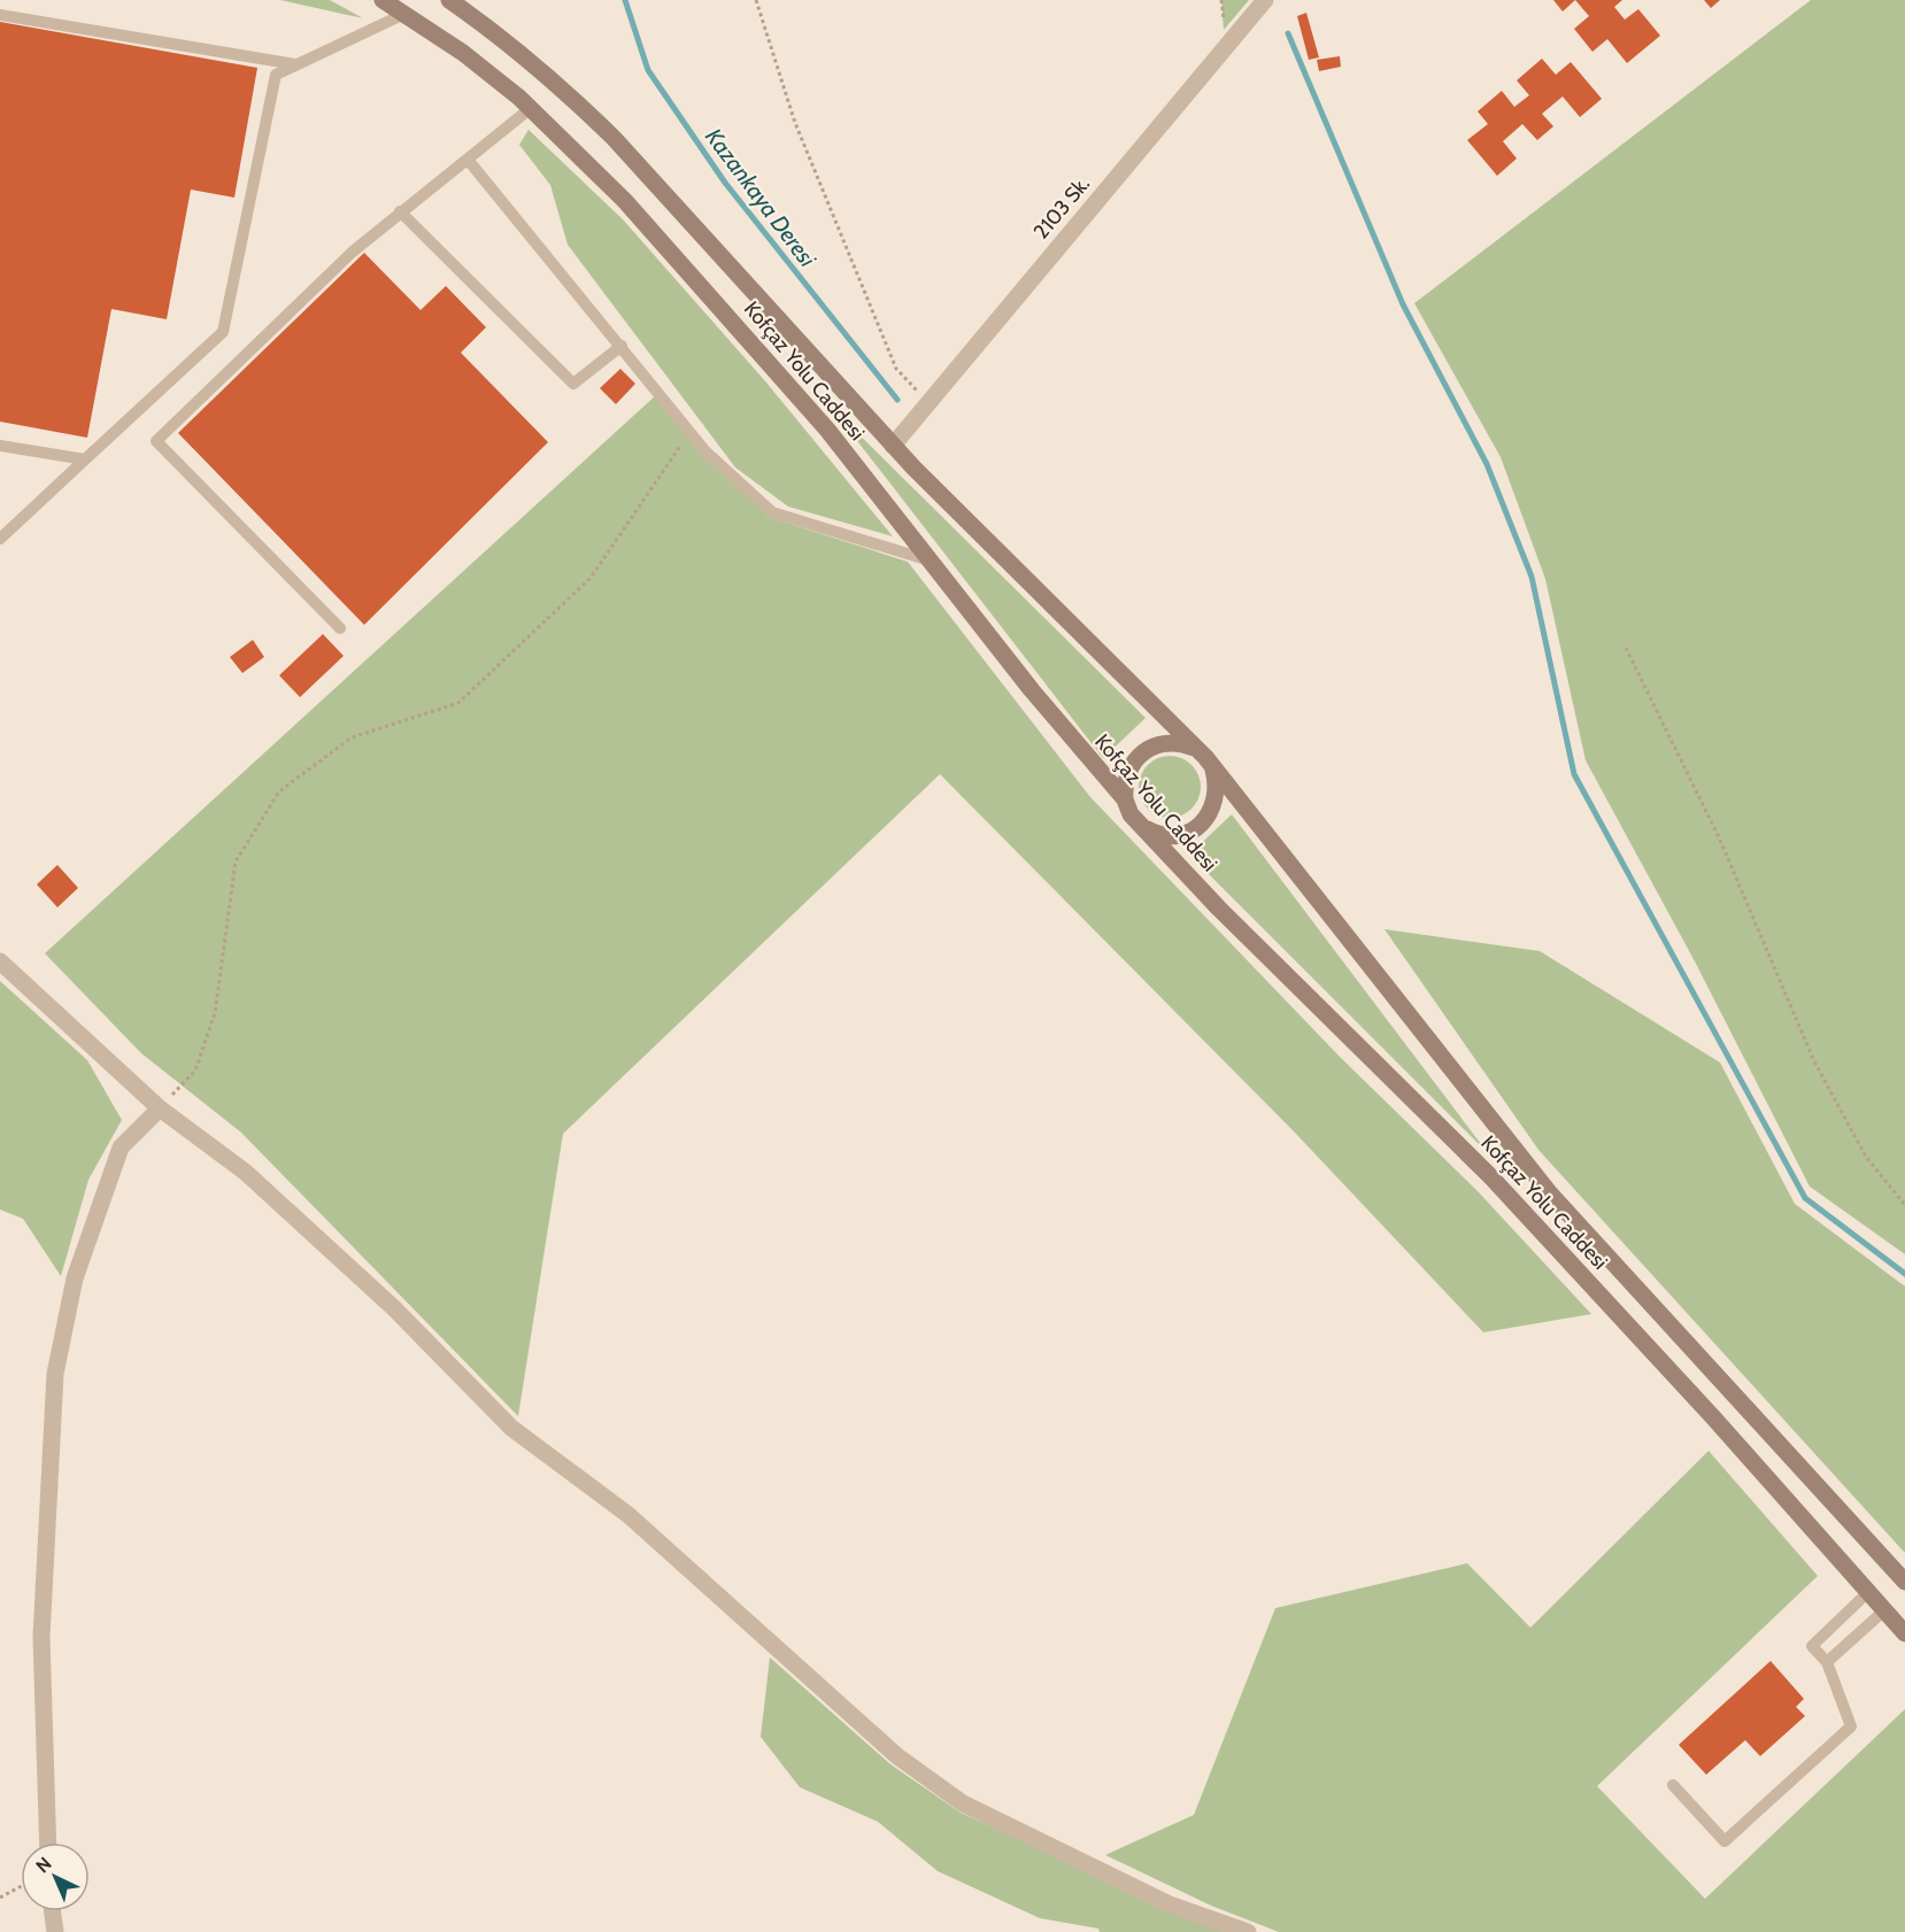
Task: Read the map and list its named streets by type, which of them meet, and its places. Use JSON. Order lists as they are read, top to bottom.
{
  "streets": {
    "main road": ["Kofçaz Yolu Caddesi"],
    "street": ["2103 Sk."]
  },
  "crossings": [
    ["2103 Sk.", "Kofçaz Yolu Caddesi"]
  ],
  "water": ["Kazankaya Deresi"],
  "north": "top left"
}
